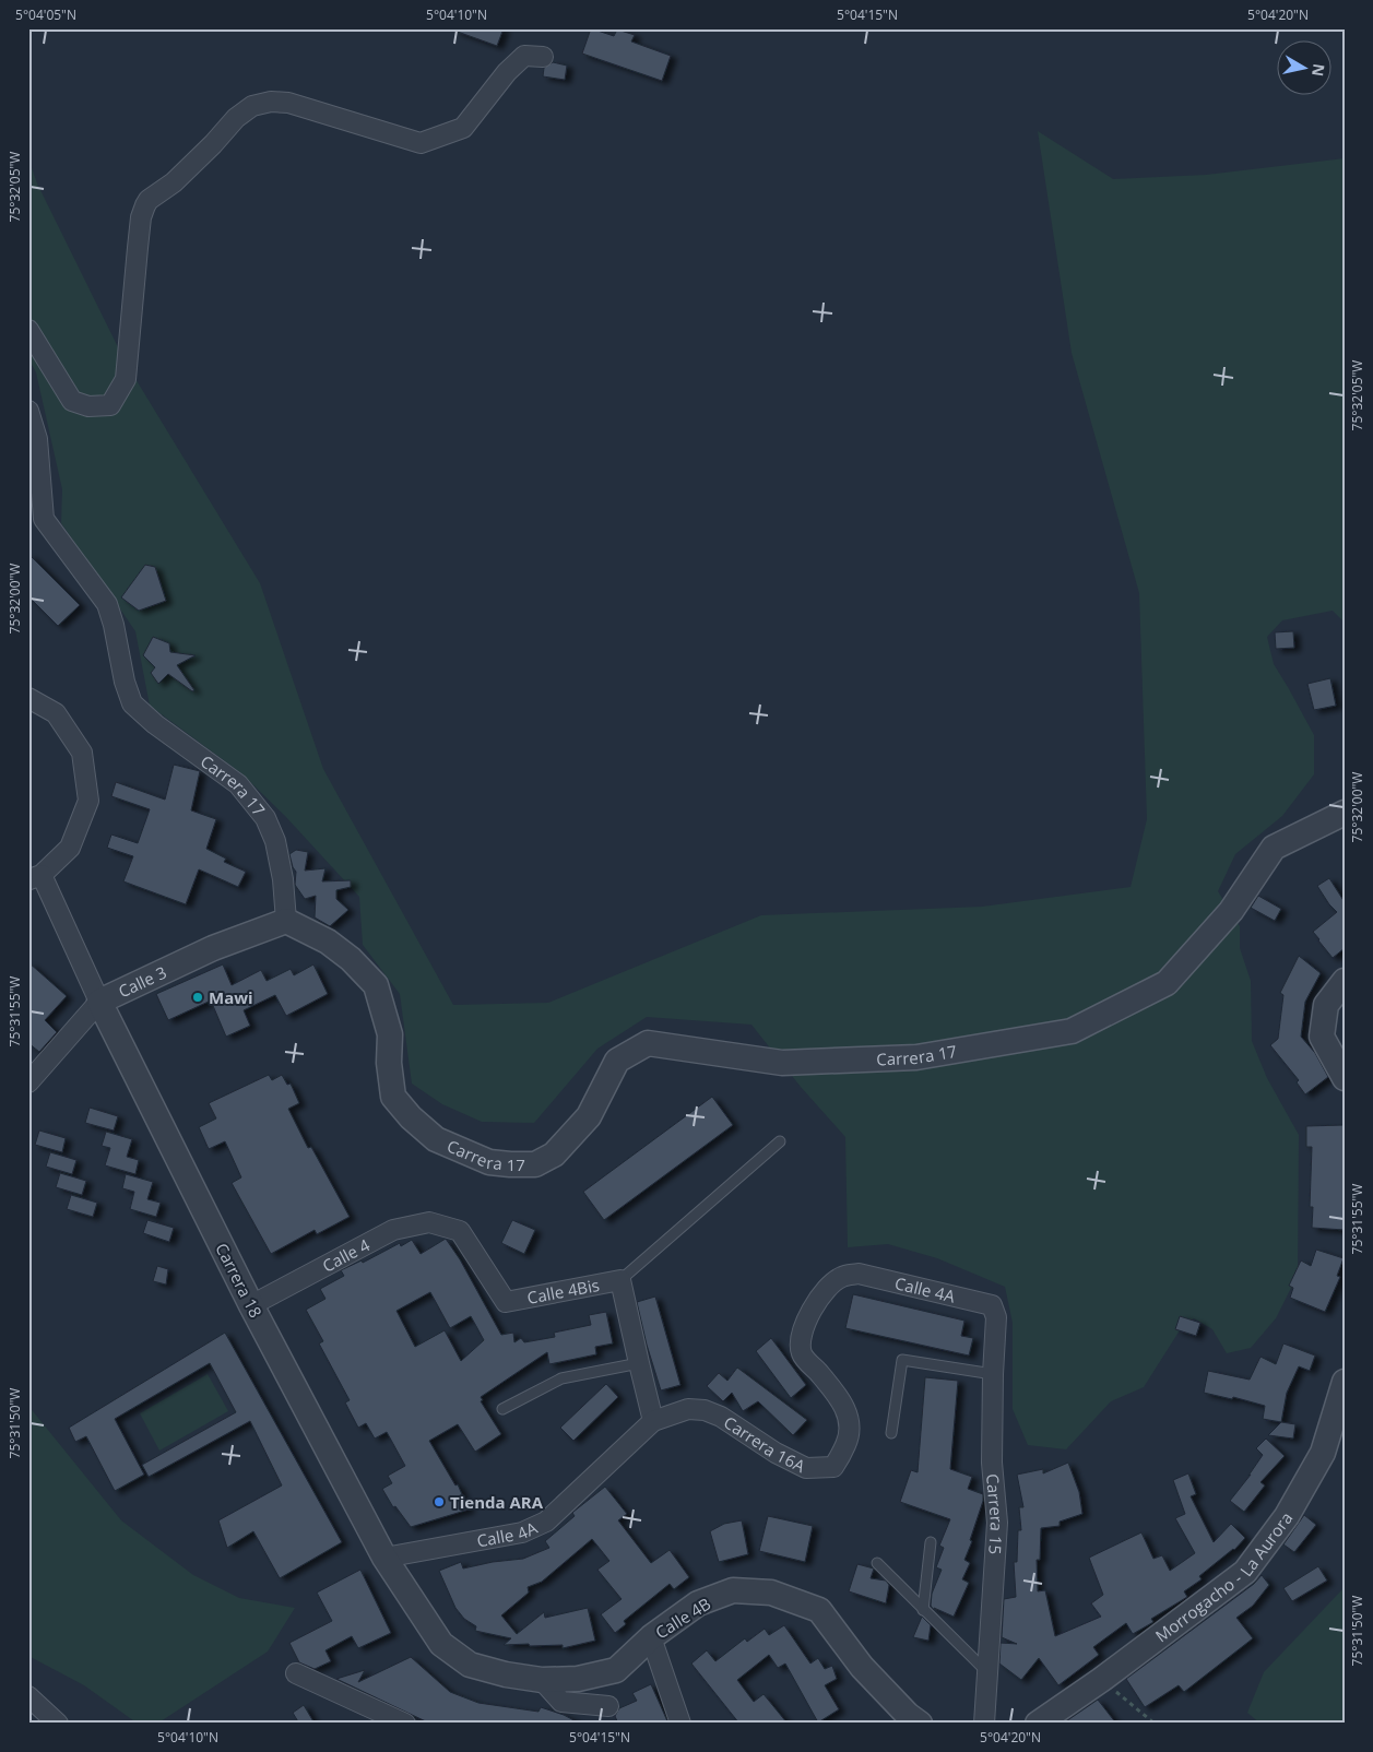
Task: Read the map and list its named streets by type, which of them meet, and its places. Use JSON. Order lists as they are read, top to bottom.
{
  "streets": {
    "street": [
      "Carrera 17",
      "Calle 3",
      "Calle 4",
      "Carrera 18",
      "Calle 4A",
      "Calle 4Bis",
      "Carrera 16A",
      "Carrera 15",
      "Morrogacho - La Aurora",
      "Calle 4B"
    ]
  },
  "crossings": [
    ["Carrera 17", "Calle 3"],
    ["Calle 3", "Carrera 18"],
    ["Calle 4", "Carrera 18"],
    ["Calle 4", "Calle 4Bis"],
    ["Carrera 18", "Calle 4A"],
    ["Carrera 18", "Calle 4B"],
    ["Calle 4A", "Carrera 16A"],
    ["Calle 4A", "Carrera 15"]
  ],
  "places": ["Mawi", "Tienda ARA"],
  "north": "right",
  "coordinates": [
    "5°04'05\"N",
    "5°04'10\"N",
    "5°04'15\"N",
    "5°04'20\"N",
    "75°32'05\"W",
    "75°32'00\"W",
    "75°31'55\"W",
    "75°31'50\"W"
  ]
}
